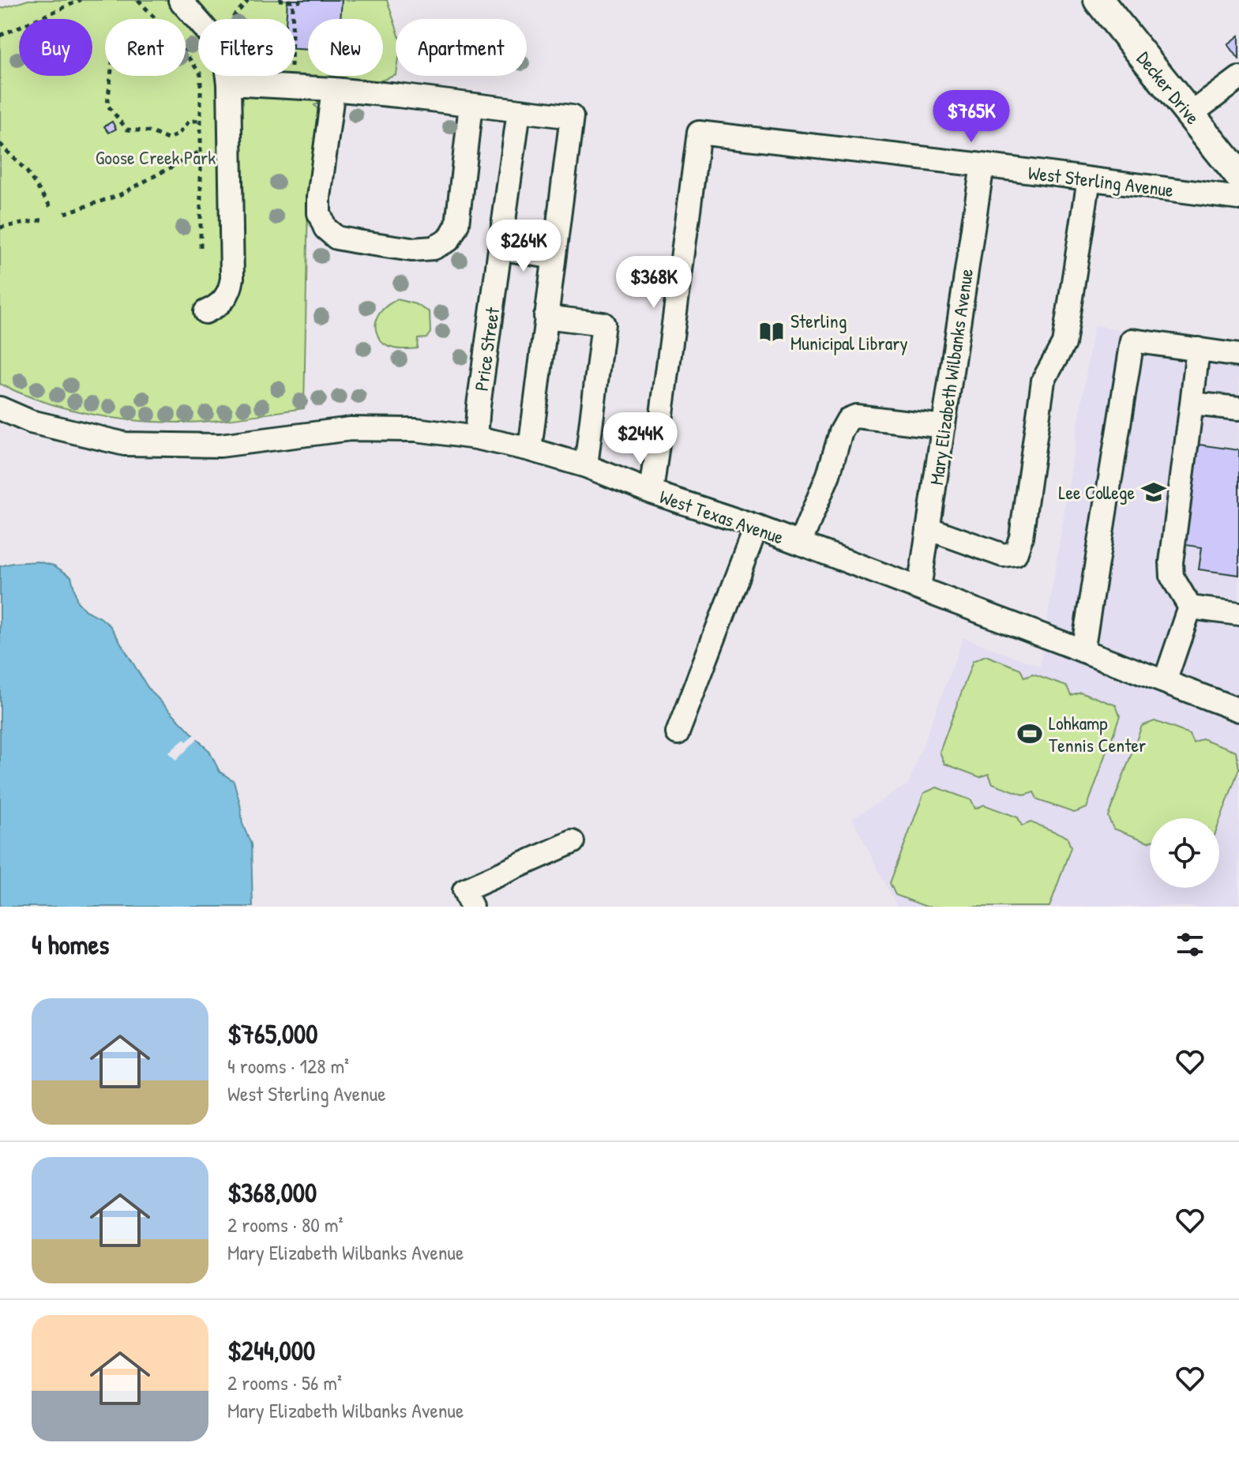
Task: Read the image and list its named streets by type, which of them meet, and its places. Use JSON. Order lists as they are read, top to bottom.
{
  "streets": {
    "main road": ["Decker Drive"],
    "street": [
      "West Sterling Avenue",
      "Price Street",
      "Mary Elizabeth Wilbanks Avenue",
      "West Texas Avenue"
    ]
  },
  "crossings": [
    ["West Sterling Avenue", "Mary Elizabeth Wilbanks Avenue"],
    ["West Sterling Avenue", "West Texas Avenue"],
    ["Price Street", "West Texas Avenue"],
    ["Mary Elizabeth Wilbanks Avenue", "West Texas Avenue"]
  ],
  "parks": ["Goose Creek Park"],
  "places": {
    "library": ["Sterling Municipal Library"],
    "school or university": ["Lee College"],
    "sports": ["Lohkamp Tennis Center"]
  },
  "page": {
    "chip": [
      "Buy",
      "Rent",
      "Filters",
      "New",
      "Apartment"
    ],
    "price": [
      "$765K",
      "$264K",
      "$368K",
      "$244K"
    ],
    "heading": "4 homes",
    "list": [
      {
        "name": "$765,000",
        "note": "4 rooms · 128 m² · West Sterling Avenue"
      },
      {
        "name": "$368,000",
        "note": "2 rooms · 80 m² · Mary Elizabeth Wilbanks Avenue"
      },
      {
        "name": "$244,000",
        "note": "2 rooms · 56 m² · Mary Elizabeth Wilbanks Avenue"
      }
    ]
  }
}
